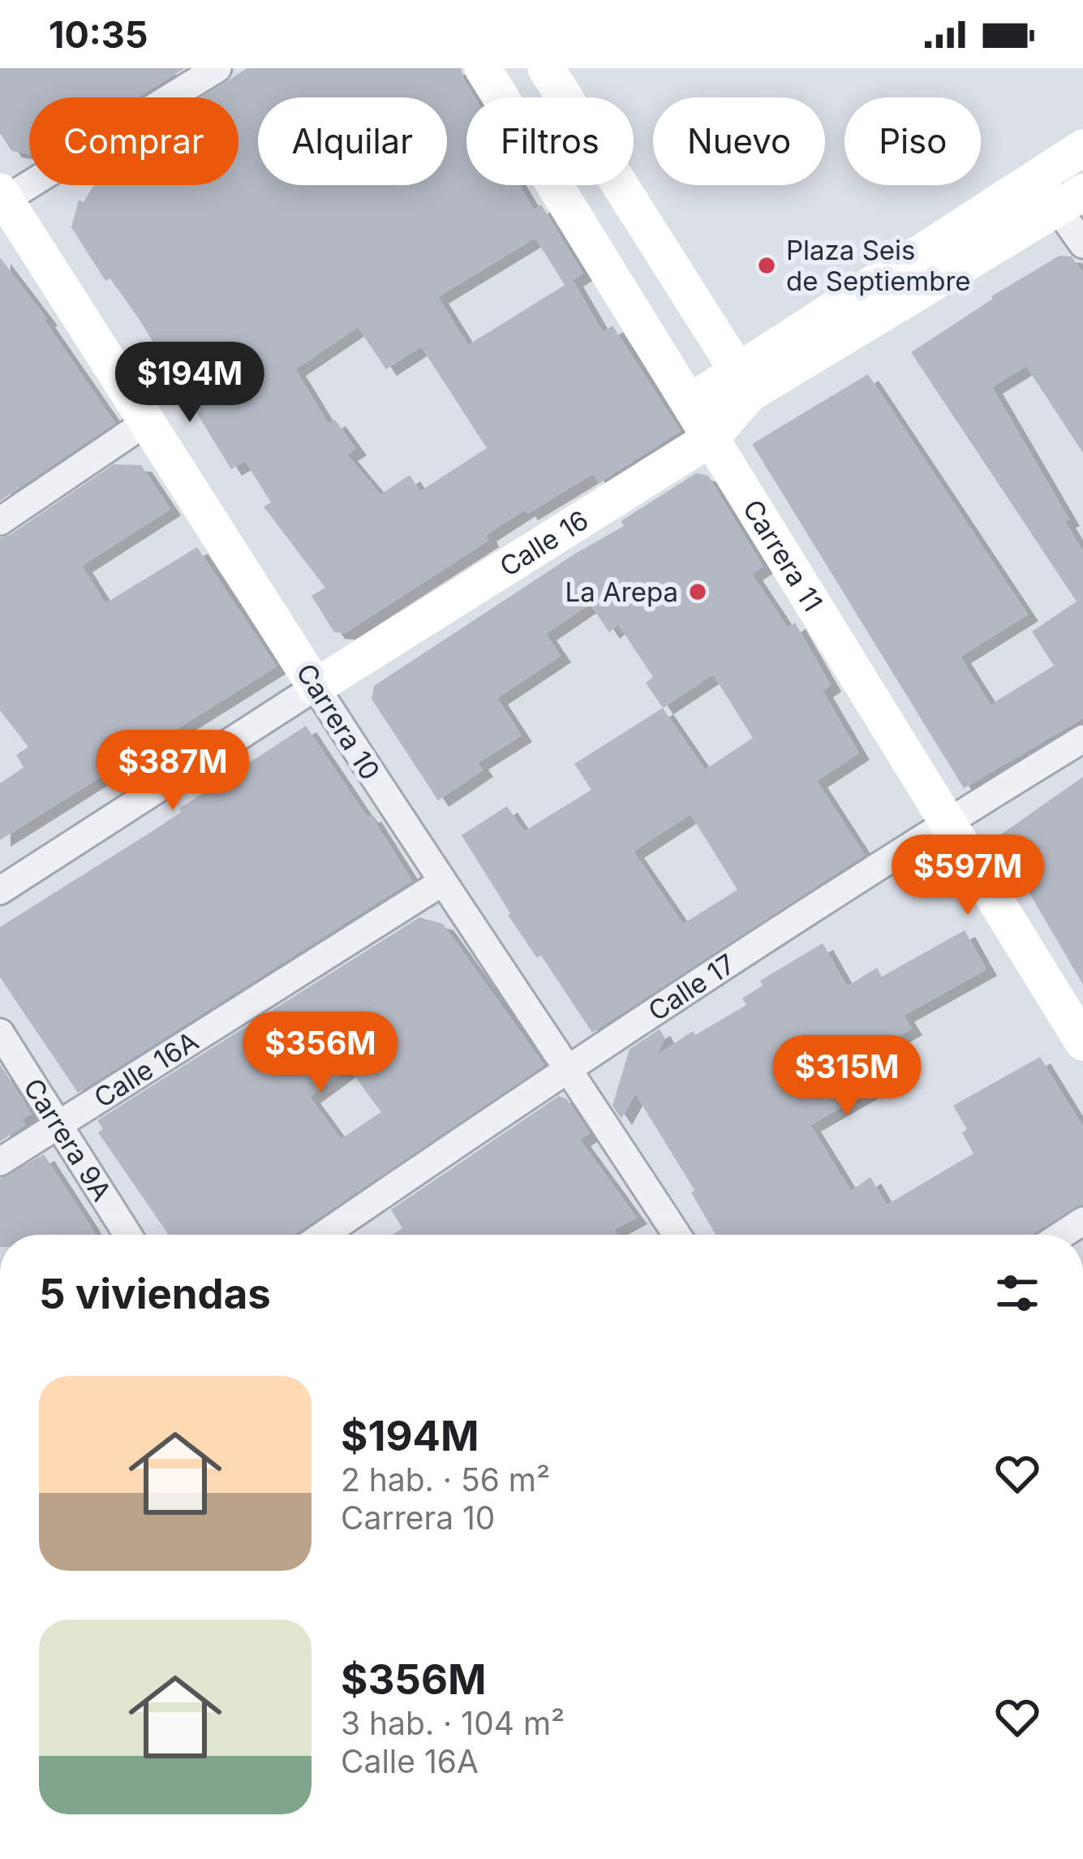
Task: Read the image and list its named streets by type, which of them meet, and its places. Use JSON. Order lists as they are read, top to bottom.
{
  "streets": {
    "street": [
      "Calle 16",
      "Carrera 11",
      "Carrera 10",
      "Calle 17",
      "Calle 16A",
      "Carrera 9A"
    ]
  },
  "crossings": [
    ["Calle 16", "Carrera 11"],
    ["Calle 16", "Carrera 10"],
    ["Carrera 11", "Calle 17"],
    ["Carrera 10", "Calle 17"],
    ["Carrera 10", "Calle 16A"],
    ["Calle 16A", "Carrera 9A"]
  ],
  "places": ["Plaza Seis de Septiembre", "La Arepa"],
  "page": {
    "status": "10:35",
    "chip": [
      "Comprar",
      "Alquilar",
      "Filtros",
      "Nuevo",
      "Piso"
    ],
    "price": [
      "$194M",
      "$387M",
      "$597M",
      "$356M",
      "$315M"
    ],
    "heading": "5 viviendas",
    "list": [
      {
        "name": "$194M",
        "note": "2 hab. · 56 m² · Carrera 10"
      },
      {
        "name": "$356M",
        "note": "3 hab. · 104 m² · Calle 16A"
      }
    ]
  }
}
